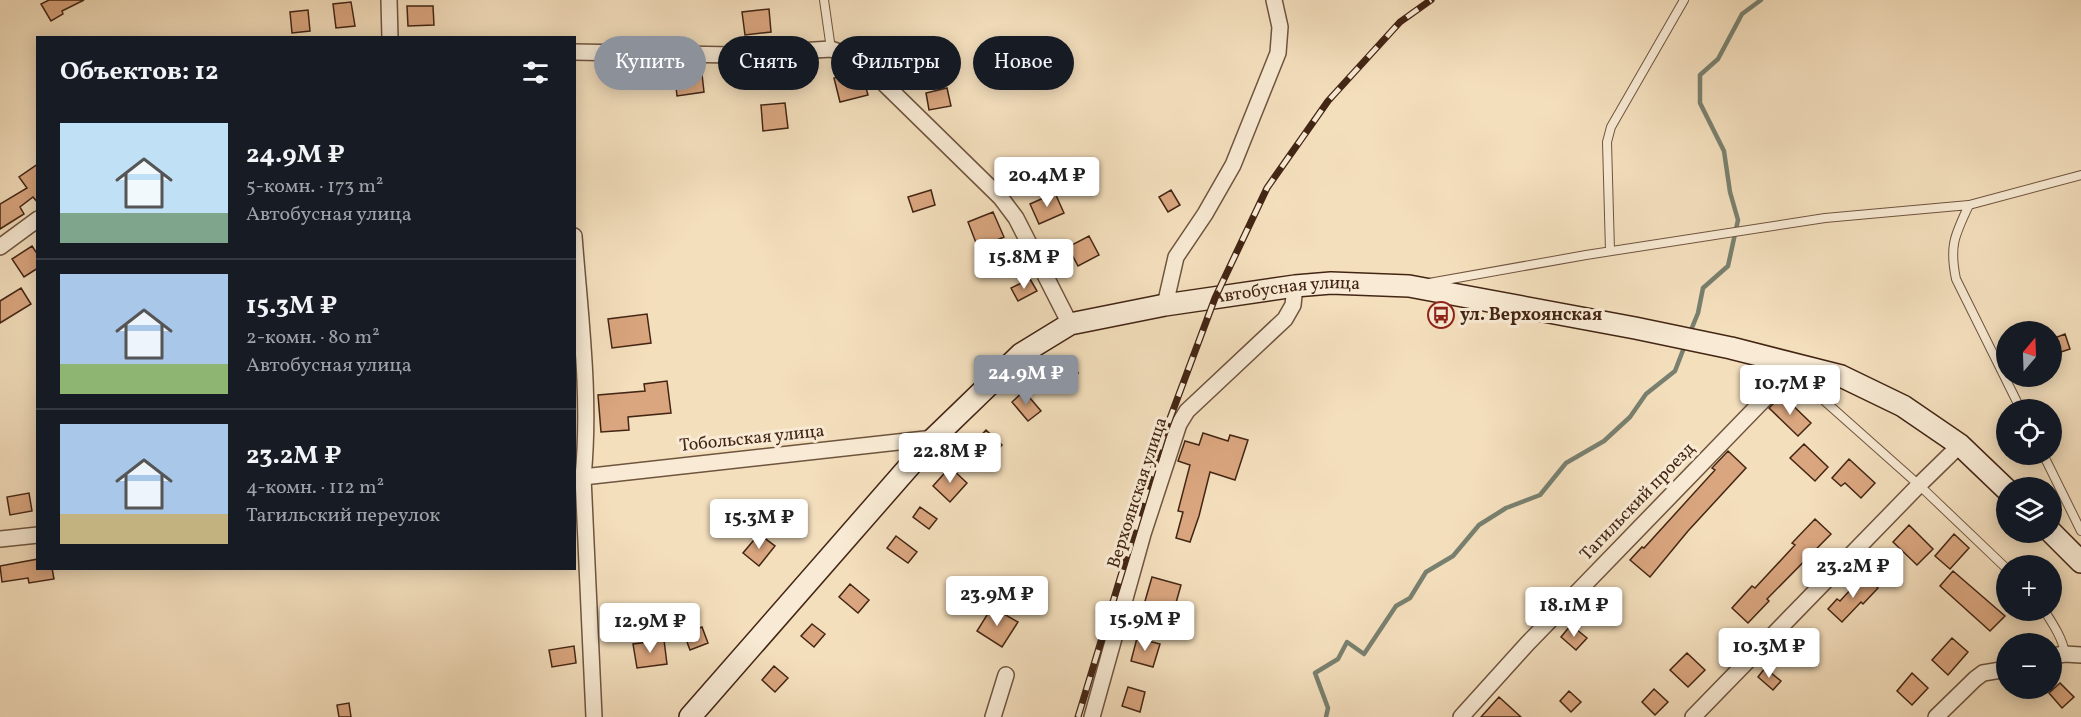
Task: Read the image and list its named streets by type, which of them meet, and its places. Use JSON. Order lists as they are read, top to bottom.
{
  "streets": {
    "street": [
      "Автобусная улица",
      "Тобольская улица",
      "Верхоянская улица",
      "Тагильский проезд"
    ]
  },
  "crossings": [
    ["Автобусная улица", "Тобольская улица"],
    ["Автобусная улица", "Верхоянская улица"],
    ["Автобусная улица", "Тагильский проезд"]
  ],
  "places": {
    "bus stop": ["ул. Верхоянская"]
  },
  "north": "top",
  "page": {
    "chip": [
      "Купить",
      "Снять",
      "Фильтры",
      "Новое"
    ],
    "heading": "Объектов: 12",
    "list": [
      {
        "name": "24.9M ₽",
        "note": "5-комн. · 173 m² · Автобусная улица"
      },
      {
        "name": "15.3M ₽",
        "note": "2-комн. · 80 m² · Автобусная улица"
      },
      {
        "name": "23.2M ₽",
        "note": "4-комн. · 112 m² · Тагильский переулок"
      }
    ],
    "price": [
      "20.4M ₽",
      "15.8M ₽",
      "24.9M ₽",
      "10.7M ₽",
      "22.8M ₽",
      "15.3M ₽",
      "23.2M ₽",
      "23.9M ₽",
      "18.1M ₽",
      "15.9M ₽",
      "12.9M ₽",
      "10.3M ₽"
    ],
    "map_buttons": ["+", "−"]
  }
}
